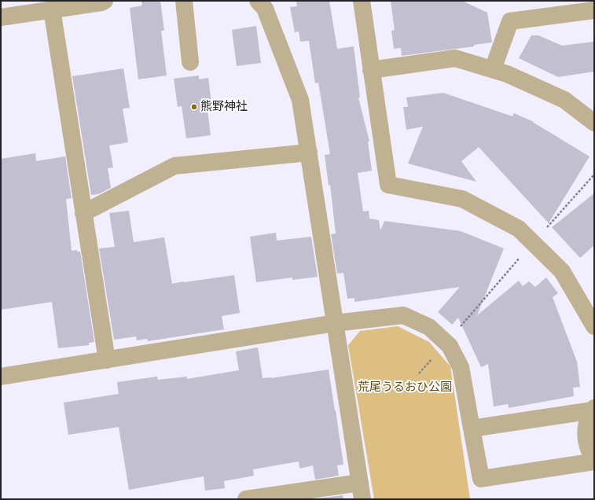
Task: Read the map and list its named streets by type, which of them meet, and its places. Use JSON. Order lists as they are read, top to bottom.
{
  "parks": ["荒尾うるおひ公園"],
  "places": ["熊野神社"]
}
